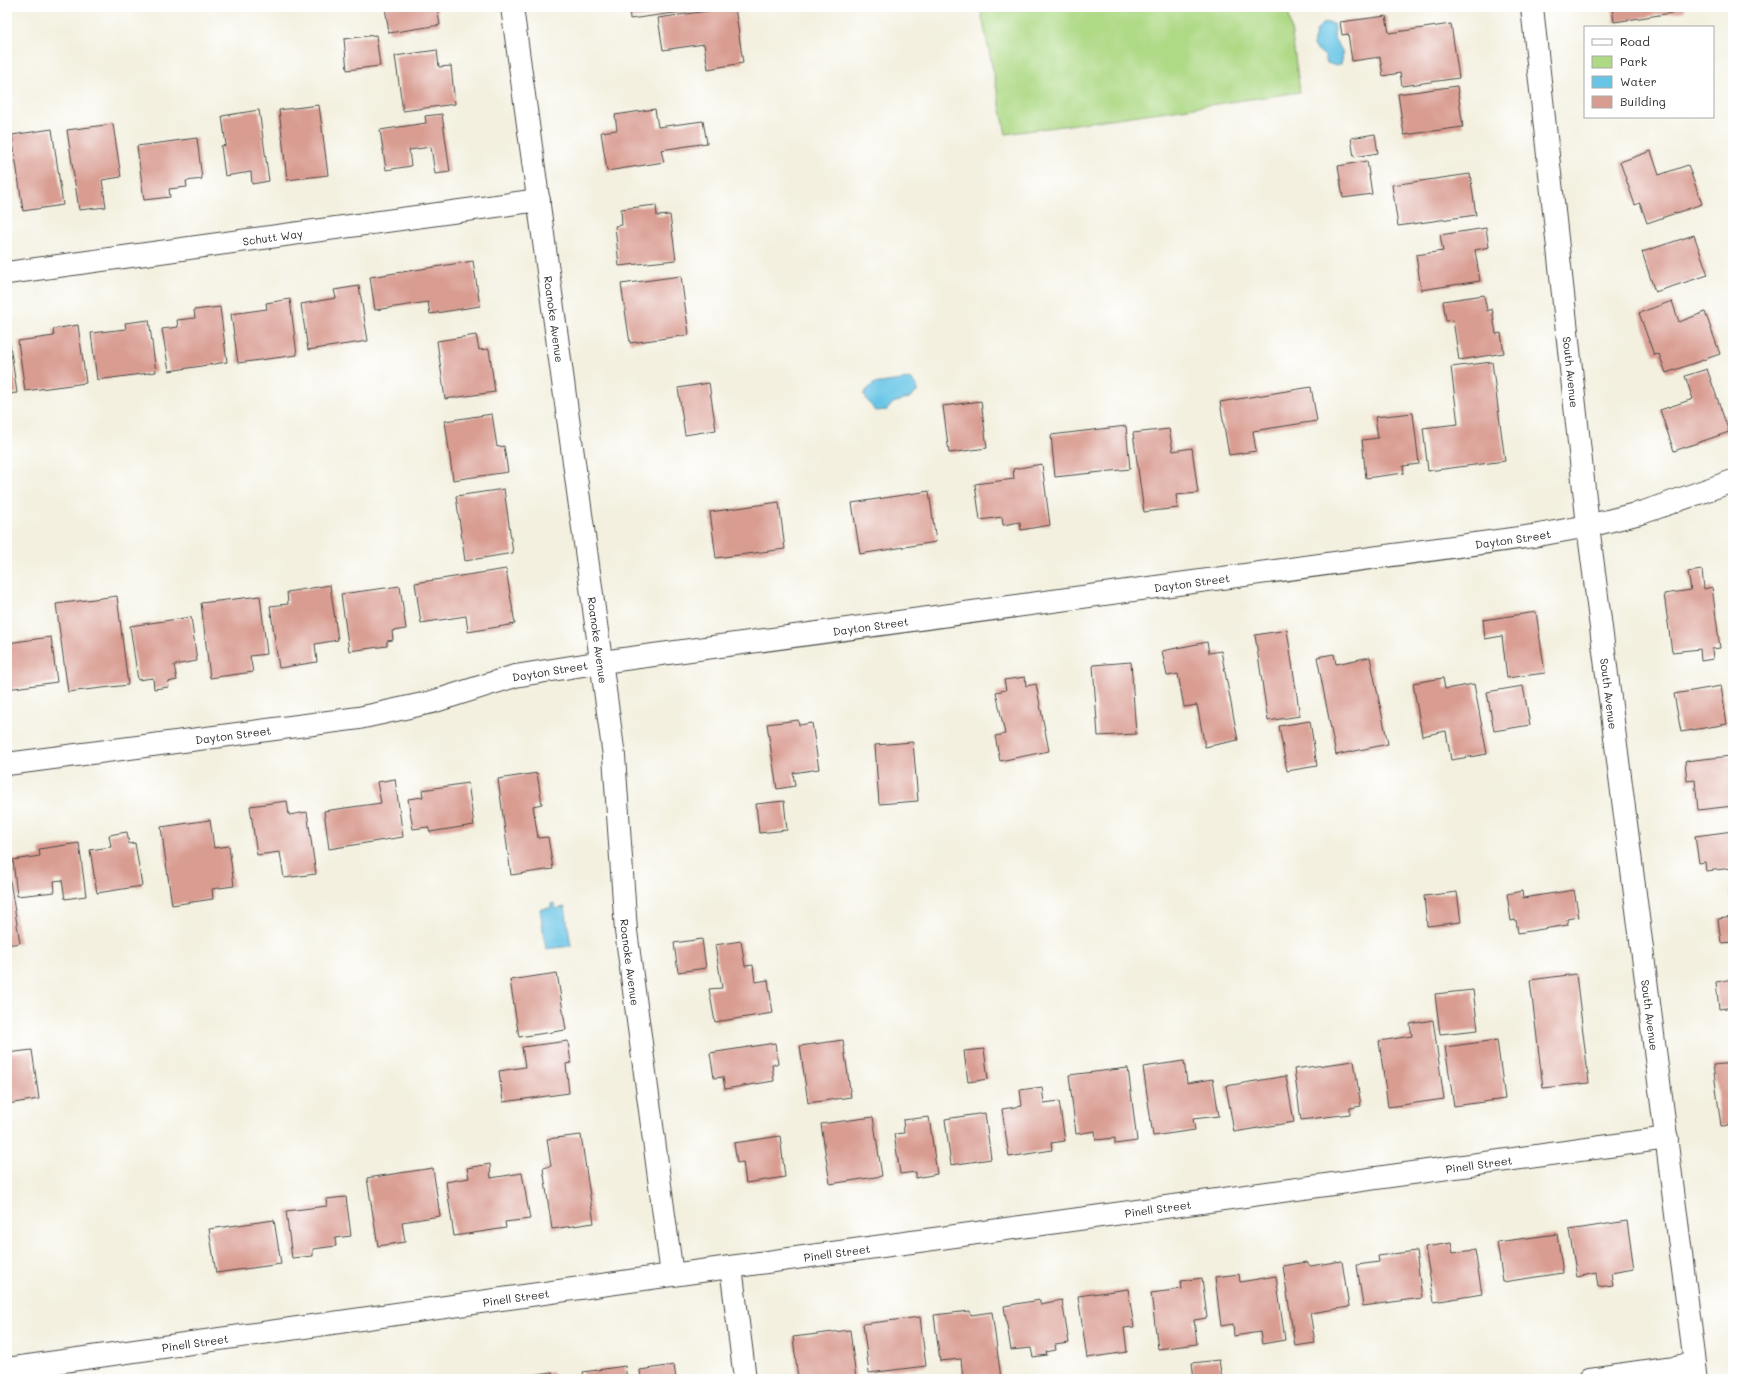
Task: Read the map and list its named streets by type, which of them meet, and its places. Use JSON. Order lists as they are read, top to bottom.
{
  "streets": {
    "street": [
      "Schutt Way",
      "Roanoke Avenue",
      "South Avenue",
      "Dayton Street",
      "Pinell Street"
    ]
  },
  "crossings": [
    ["Schutt Way", "Roanoke Avenue"],
    ["Roanoke Avenue", "Dayton Street"],
    ["Roanoke Avenue", "Pinell Street"],
    ["South Avenue", "Dayton Street"],
    ["South Avenue", "Pinell Street"]
  ],
  "legend": [
    "Road",
    "Park",
    "Water",
    "Building"
  ]
}
